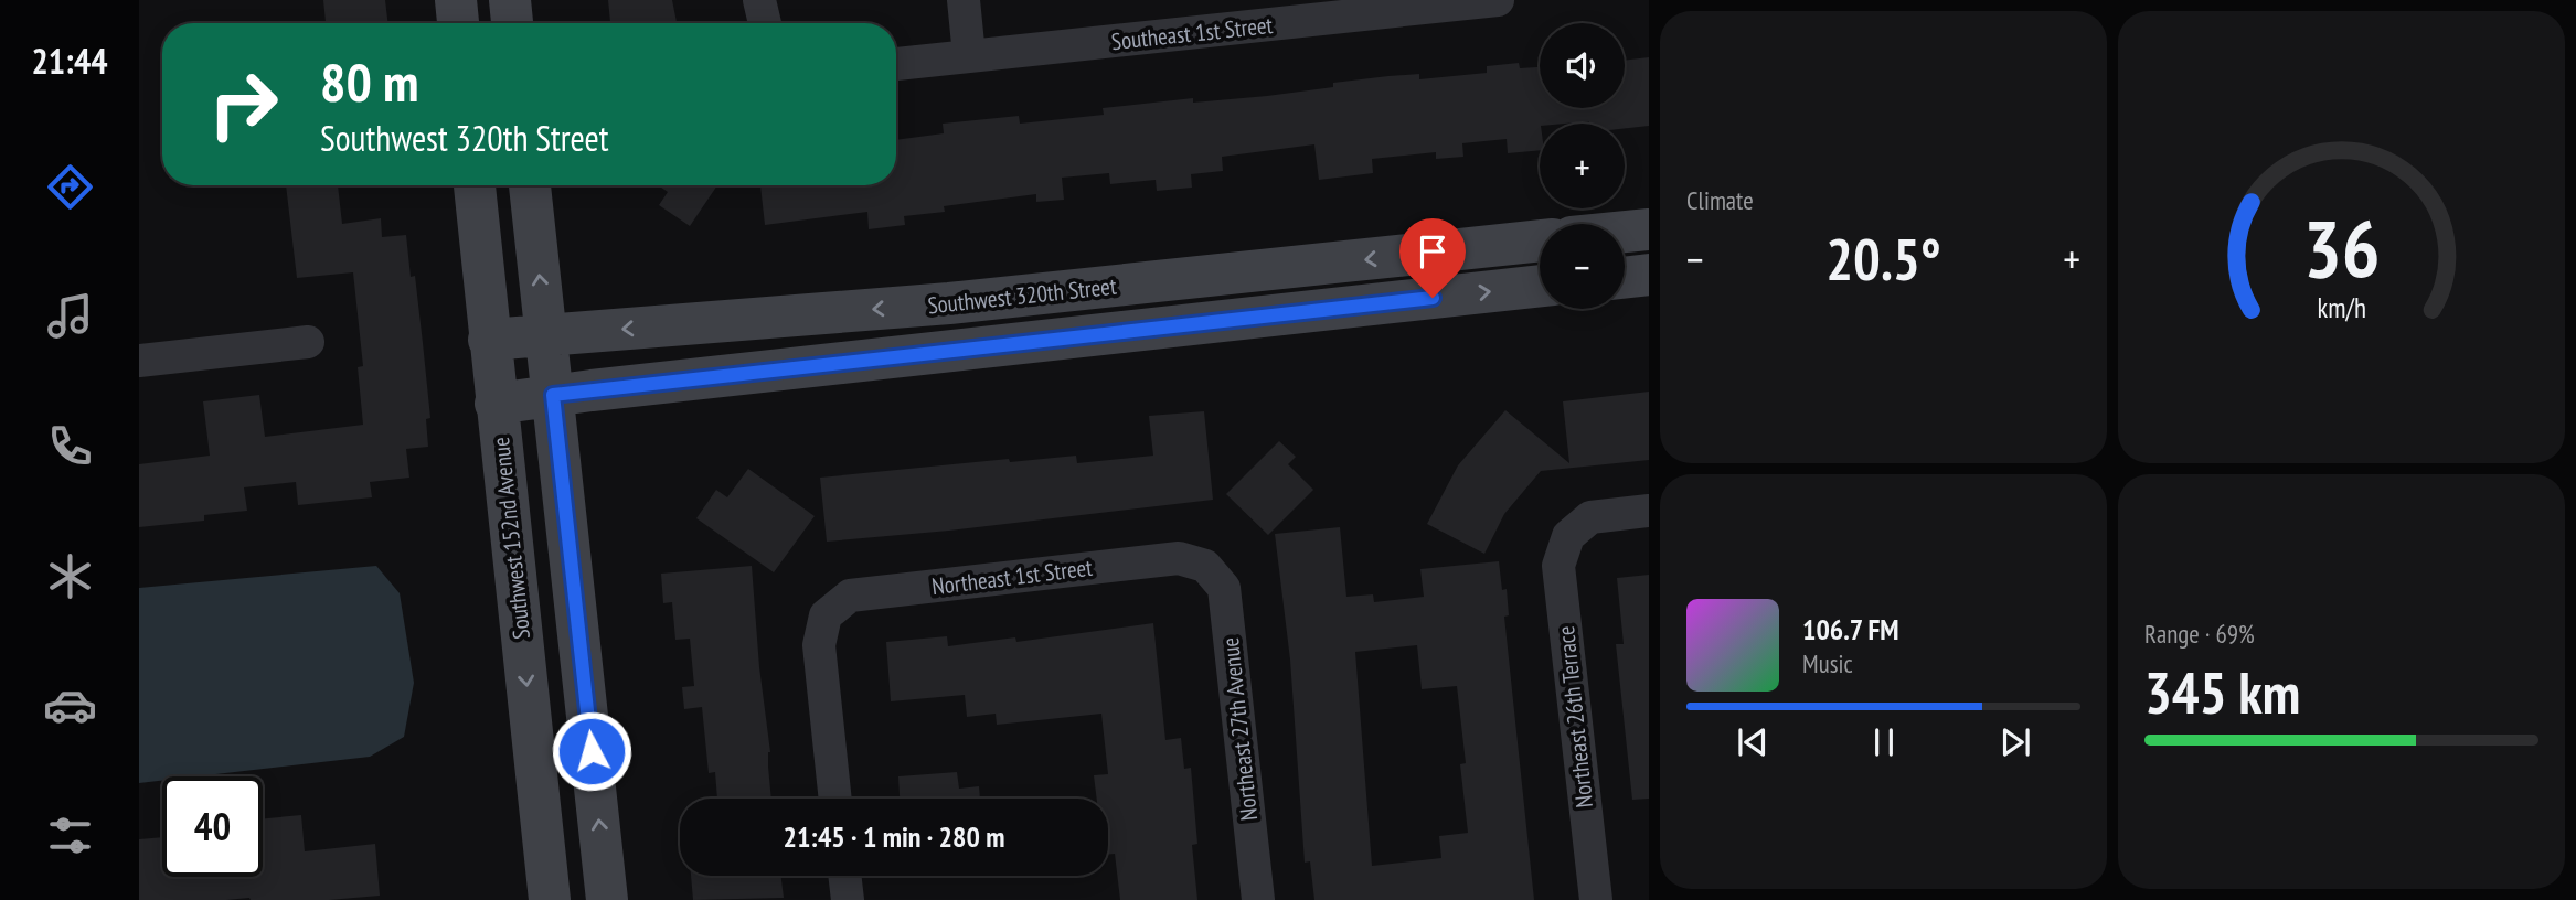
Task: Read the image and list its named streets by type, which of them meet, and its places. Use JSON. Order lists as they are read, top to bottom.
{
  "streets": {
    "street": [
      "Southeast 1st Street",
      "Southwest 320th Street",
      "Southwest 152nd Avenue",
      "Northeast 1st Street",
      "Northeast 26th Terrace",
      "Northeast 27th Avenue"
    ]
  },
  "crossings": [
    ["Southwest 320th Street", "Southwest 152nd Avenue"],
    ["Northeast 1st Street", "Northeast 27th Avenue"]
  ],
  "page": {
    "tabs": "21:44",
    "tile": [
      "Climate",
      ["Range · 69%", "345 km"]
    ],
    "map_buttons": ["+", "−"],
    "turn": ["80 m", "Southwest 320th Street"],
    "heat": ["−", "20.5°", "+"],
    "song": ["106.7 FM", "Music"],
    "limit": "40",
    "trip": "21:45 · 1 min · 280 m",
    "gauge": ["36", "km/h"]
  }
}
